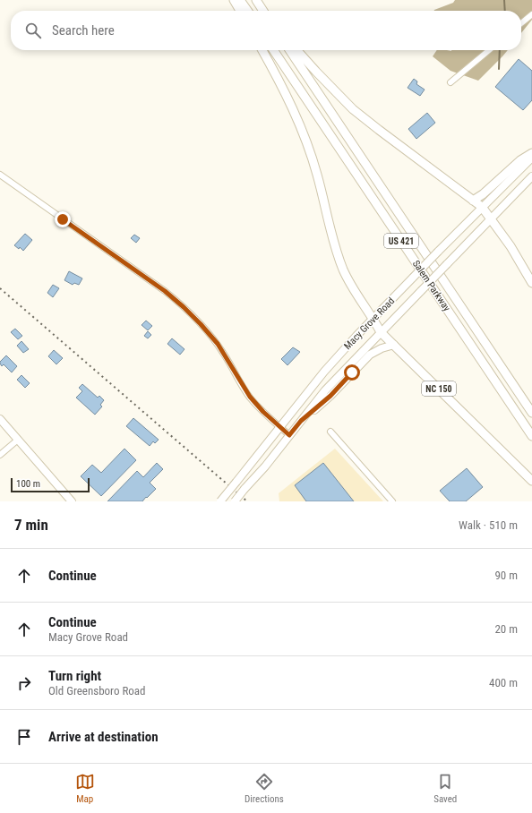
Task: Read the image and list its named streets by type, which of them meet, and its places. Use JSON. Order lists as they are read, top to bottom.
{
  "streets": {
    "highway": ["US 421", "Salem Parkway", "NC 150"],
    "main road": ["Macy Grove Road"]
  },
  "scale_bar": "100 m",
  "page": {
    "search": "Search here",
    "scale": "100 m",
    "heading": ["7 min", "Walk · 510 m"],
    "list": [
      ["Continue", "90 m"],
      ["Continue", "Macy Grove Road", "20 m"],
      ["Turn right", "Old Greensboro Road", "400 m"],
      "Arrive at destination"
    ],
    "nav": ["Map", "Directions", "Saved"]
  }
}
